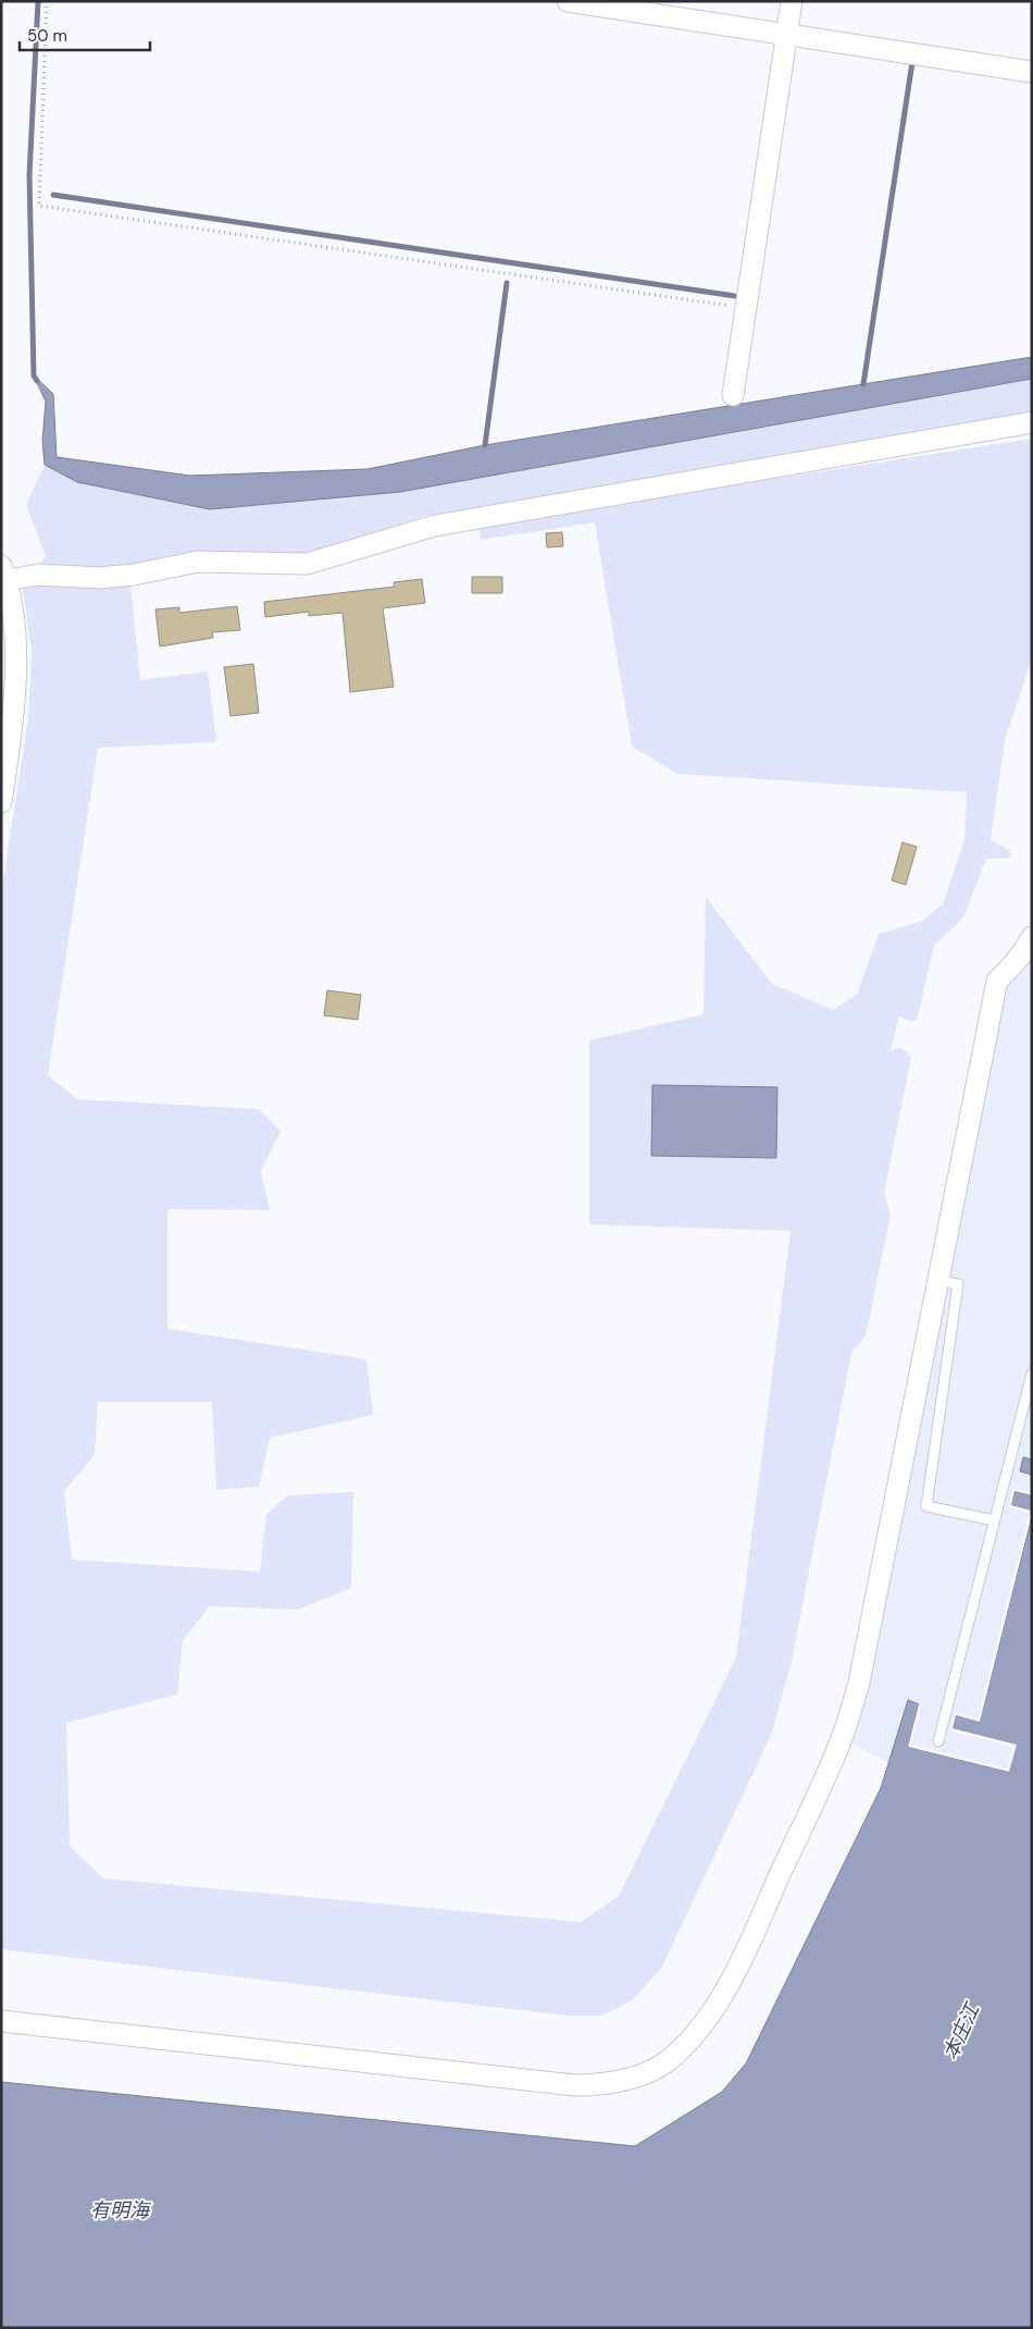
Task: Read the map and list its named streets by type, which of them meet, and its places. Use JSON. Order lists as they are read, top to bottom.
{
  "water": ["本庄江", "有明海"],
  "scale_bar": "50 m"
}
